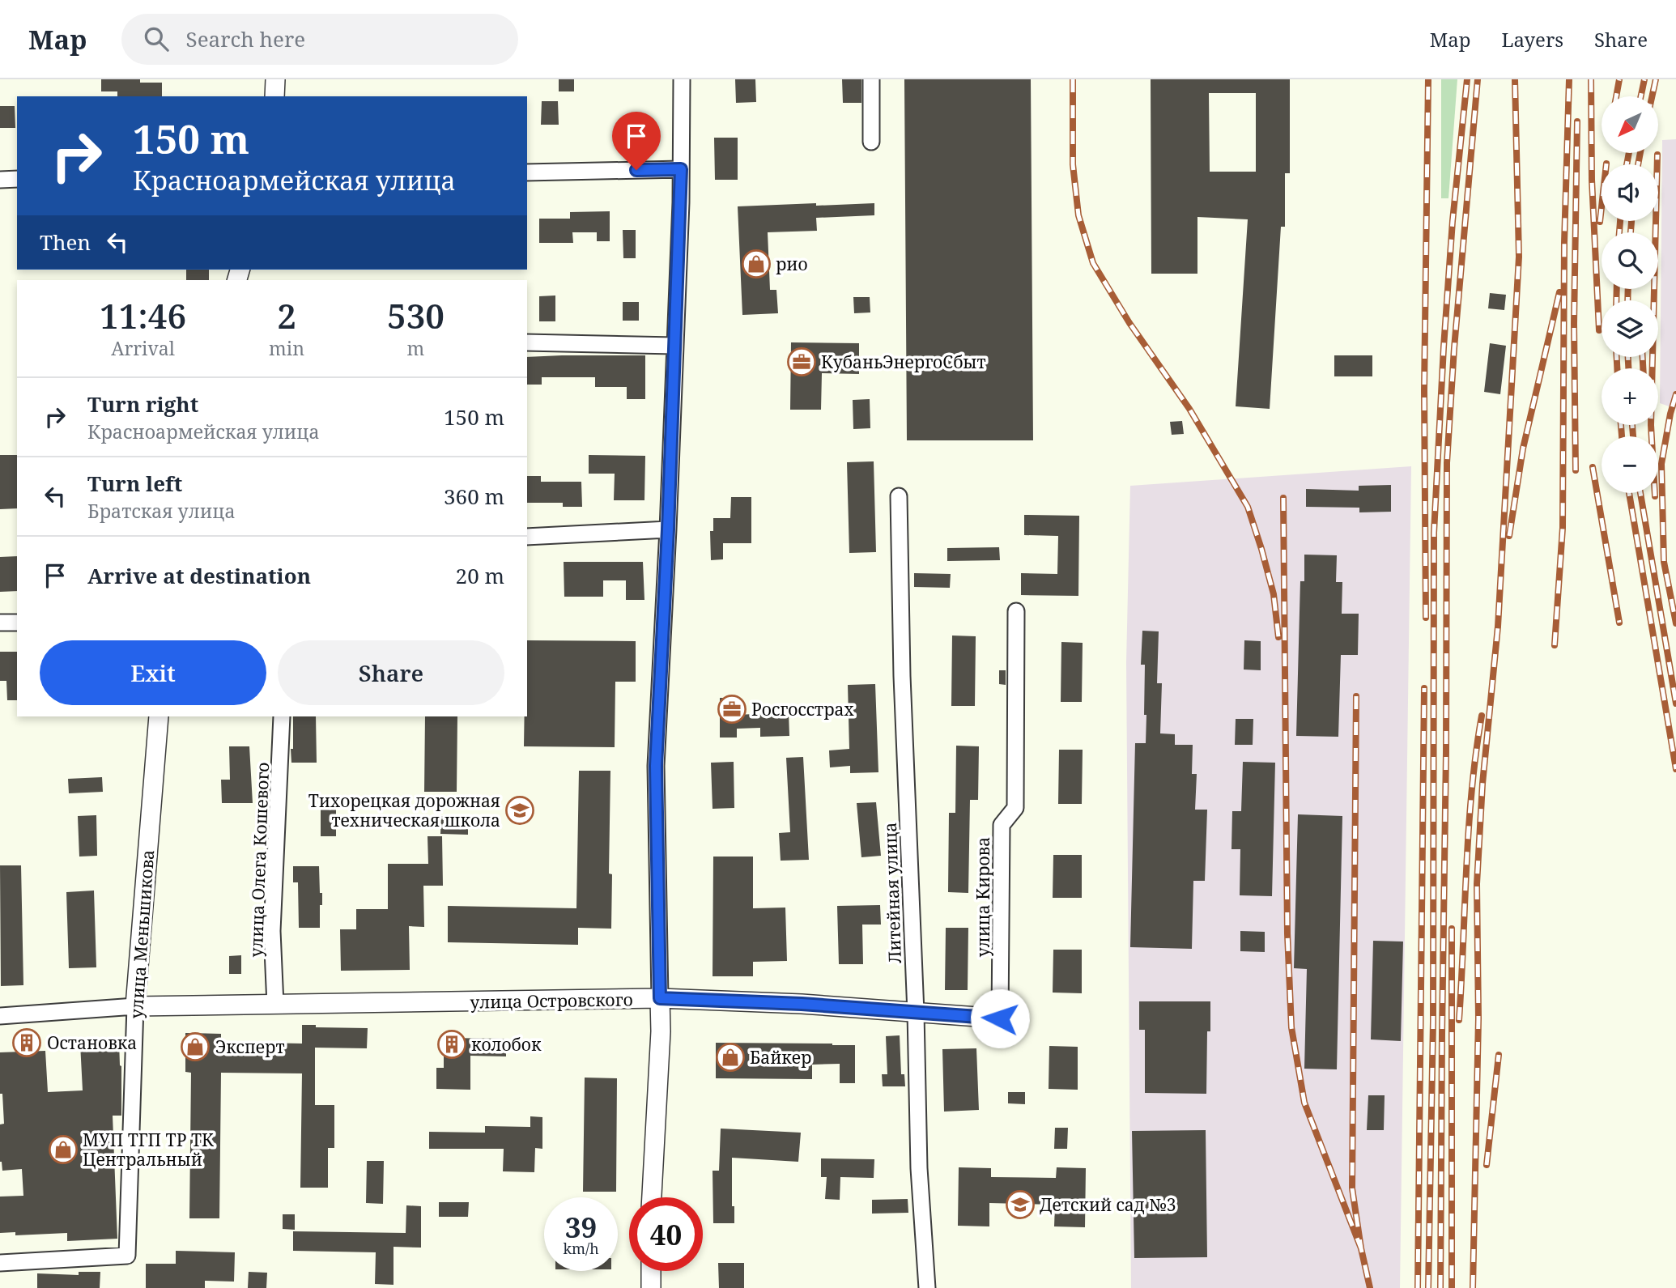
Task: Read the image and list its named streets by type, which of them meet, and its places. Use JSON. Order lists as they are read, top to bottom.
{
  "streets": {
    "street": [
      "улица Олега Кошевого",
      "Литейная улица",
      "улица Кирова",
      "улица Меньшикова",
      "улица Островского"
    ]
  },
  "crossings": [
    ["улица Олега Кошевого", "улица Островского"],
    ["Литейная улица", "улица Островского"],
    ["улица Кирова", "улица Островского"],
    ["улица Меньшикова", "улица Островского"]
  ],
  "places": {
    "shop": [
      "рио",
      "Эксперт",
      "Байкер",
      "МУП ТГП ТР ТК Центральный"
    ],
    "office": ["КубаньЭнергоСбыт", "Росгосстрах"],
    "school or university": ["Тихорецкая дорожная техническая школа", "Детский сад №3"],
    "building": ["Остановка", "колобок"]
  },
  "north": "bottom left",
  "page": {
    "header": "Map",
    "search": "Search here",
    "nav": ["Map", "Layers", "Share"],
    "map_buttons": ["+", "−"],
    "turn": ["150 m", "Красноармейская улица"],
    "then": "Then",
    "eta": [
      "11:46",
      "Arrival",
      "2",
      "min",
      "530",
      "m"
    ],
    "list": [
      {
        "name": "Turn right",
        "note": "Красноармейская улица",
        "value": "150 m"
      },
      {
        "name": "Turn left",
        "note": "Братская улица",
        "value": "360 m"
      },
      {
        "name": "Arrive at destination",
        "value": "20 m"
      }
    ],
    "buttons": ["Exit", "Share"],
    "speed": "39 km/h",
    "limit": "40"
  }
}
